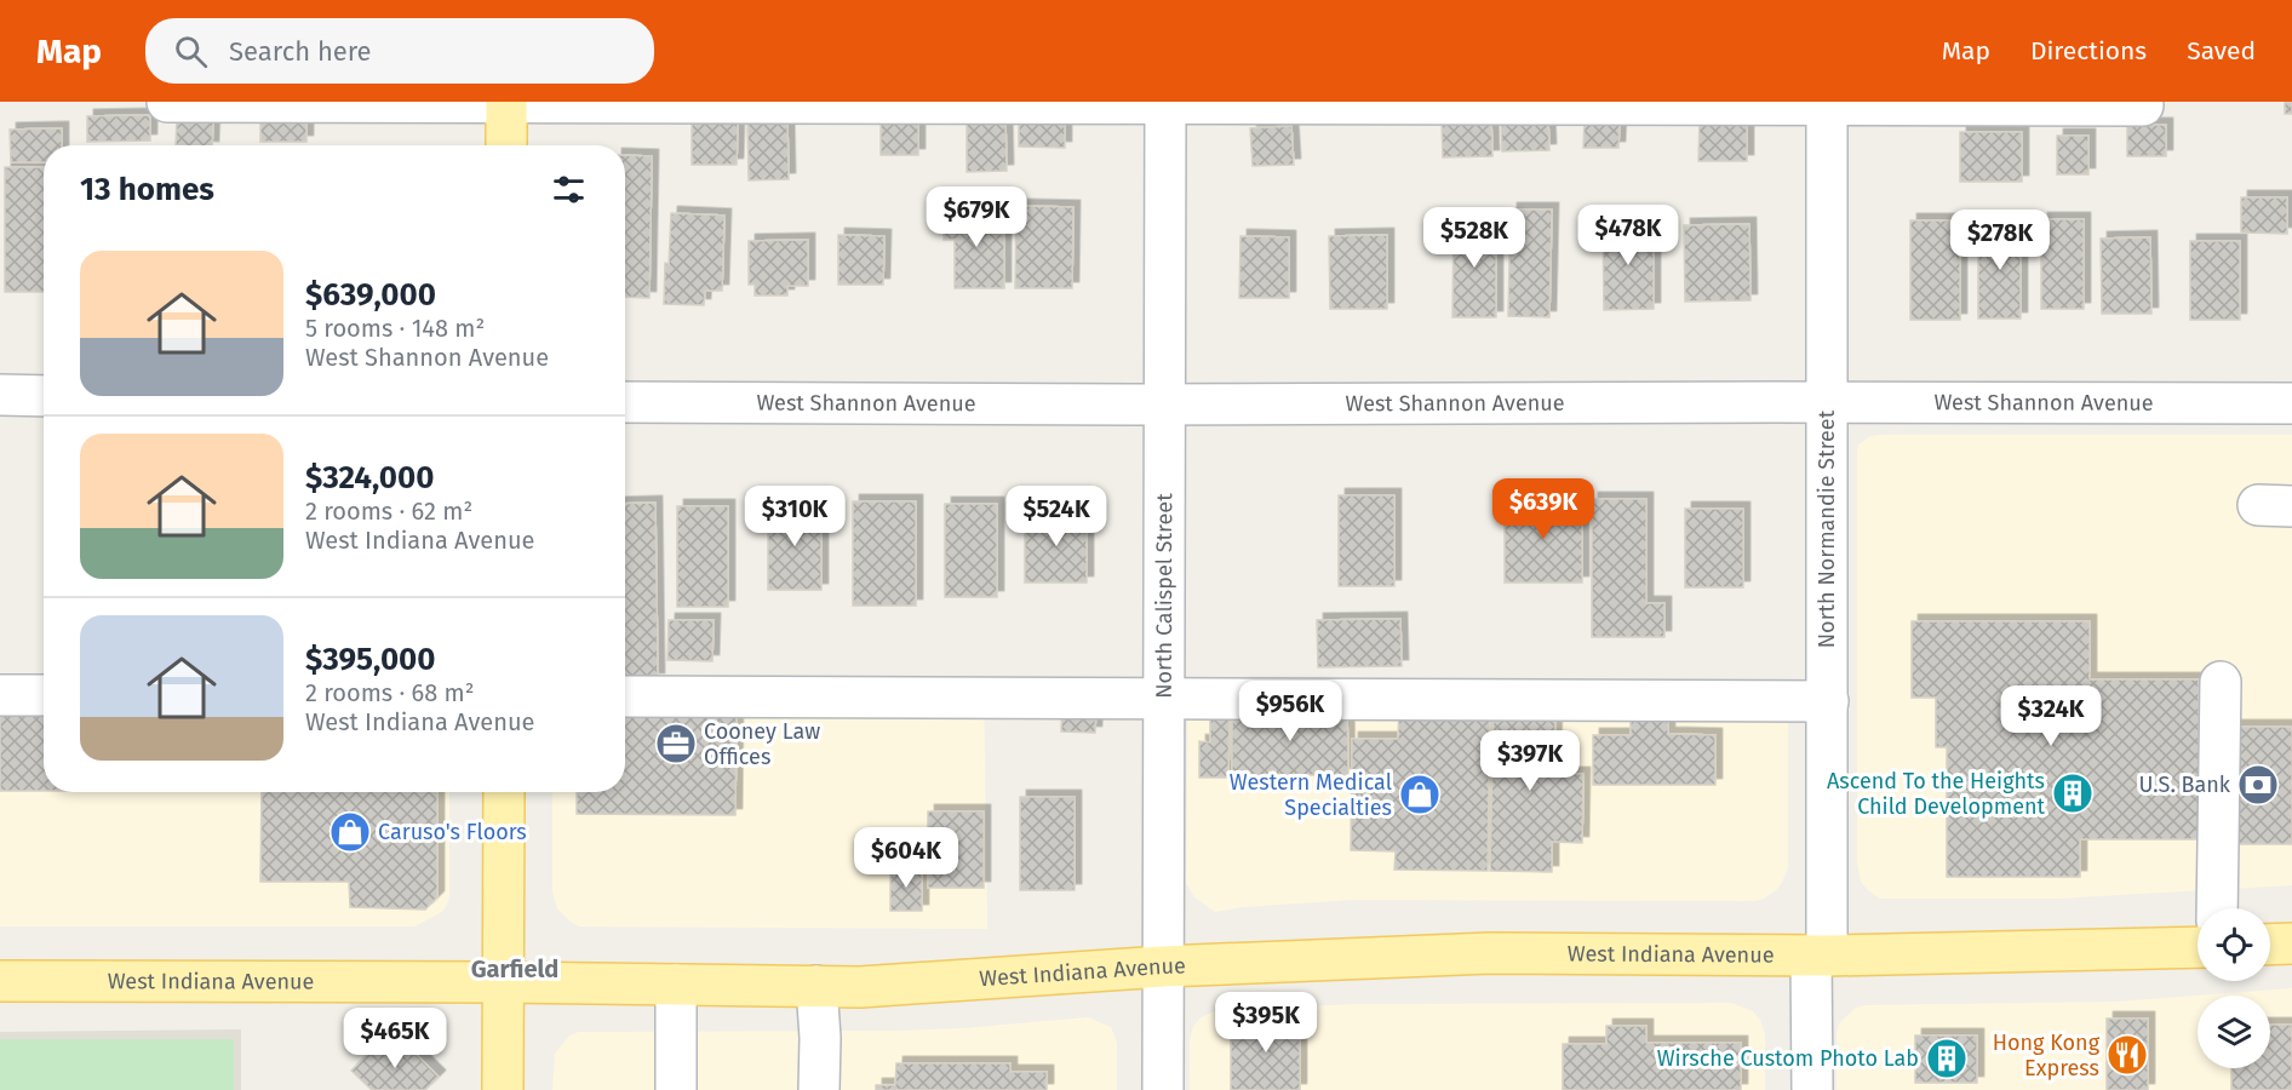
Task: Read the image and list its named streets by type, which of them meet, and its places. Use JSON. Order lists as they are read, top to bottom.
{
  "streets": {
    "main road": ["West Indiana Avenue"],
    "street": ["West Shannon Avenue", "North Normandie Street", "North Calispel Street"]
  },
  "crossings": [
    ["West Shannon Avenue", "North Normandie Street"],
    ["West Shannon Avenue", "North Calispel Street"],
    ["North Normandie Street", "West Indiana Avenue"],
    ["North Calispel Street", "West Indiana Avenue"]
  ],
  "districts": ["Garfield"],
  "places": {
    "office": ["Cooney Law Offices"],
    "bank": ["U.S. Bank"],
    "building": ["Ascend To the Heights Child Development", "Wirsche Custom Photo Lab"],
    "shop": ["Western Medical Specialties", "Caruso's Floors"],
    "restaurant": ["Hong Kong Express"]
  },
  "page": {
    "header": "Map",
    "search": "Search here",
    "nav": ["Map", "Directions", "Saved"],
    "heading": "13 homes",
    "price": [
      "$679K",
      "$478K",
      "$528K",
      "$278K",
      "$639K",
      "$310K",
      "$524K",
      "$956K",
      "$324K",
      "$397K",
      "$604K",
      "$395K",
      "$465K"
    ],
    "list": [
      {
        "name": "$639,000",
        "note": "5 rooms · 148 m² · West Shannon Avenue"
      },
      {
        "name": "$324,000",
        "note": "2 rooms · 62 m² · West Indiana Avenue"
      },
      {
        "name": "$395,000",
        "note": "2 rooms · 68 m² · West Indiana Avenue"
      }
    ]
  }
}
